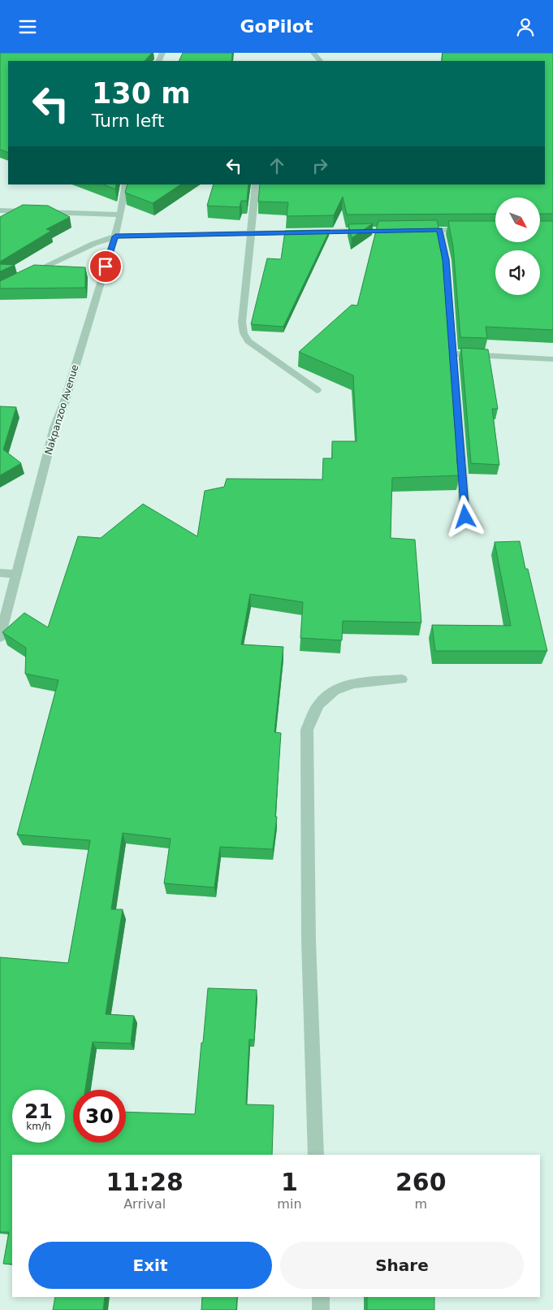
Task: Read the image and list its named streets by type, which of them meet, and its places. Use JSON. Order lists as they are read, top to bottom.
{
  "streets": {
    "street": ["Nakpanzoo Avenue"]
  },
  "north": "bottom right",
  "page": {
    "header": "GoPilot",
    "turn": ["130 m", "Turn left"],
    "speed": "21 km/h",
    "limit": "30",
    "eta": [
      "11:28",
      "Arrival",
      "1",
      "min",
      "260",
      "m"
    ],
    "buttons": ["Exit", "Share"]
  }
}
